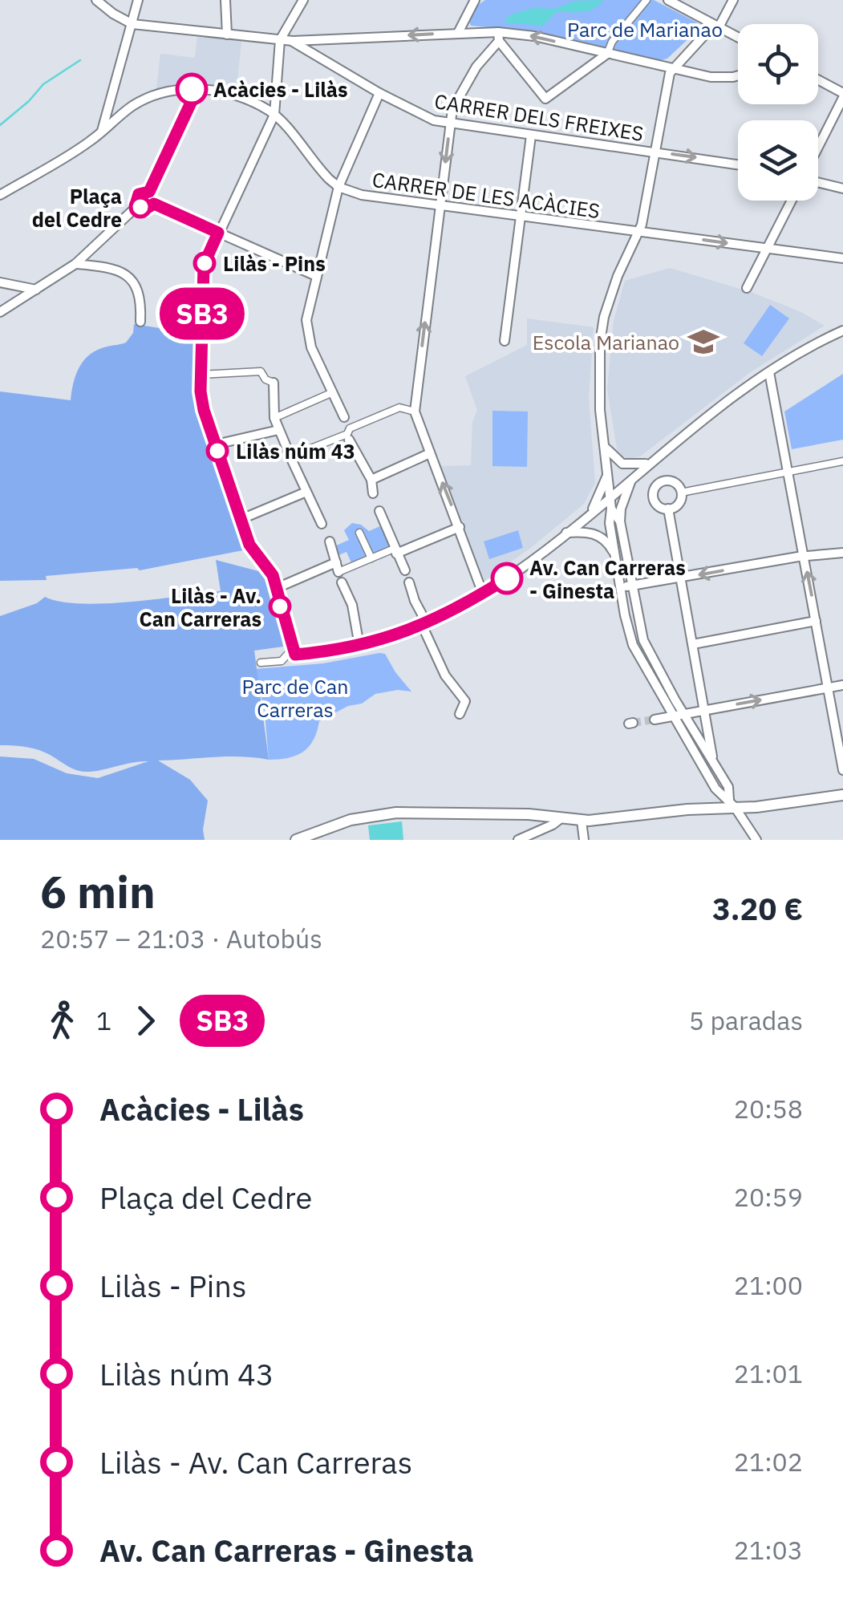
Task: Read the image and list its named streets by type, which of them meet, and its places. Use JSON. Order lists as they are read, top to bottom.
{
  "streets": {
    "street": ["CARRER DELS FREIXES", "CARRER DE LES ACÀCIES"]
  },
  "parks": ["Parc de Marianao", "Parc de Can Carreras"],
  "places": {
    "other": [
      "Acàcies - Lilàs",
      "Plaça del Cedre",
      "Lilàs - Pins",
      "Lilàs núm 43",
      "Av. Can Carreras - Ginesta",
      "Lilàs - Av. Can Carreras"
    ],
    "school or university": ["Escola Marianao"]
  },
  "lines": ["bus line SB3"],
  "page": {
    "on_map": "SB3",
    "heading": ["6 min", "20:57 – 21:03 · Autobús", "3.20 €"],
    "legs": ["1", "SB3", "5 paradas"],
    "list": [
      {
        "name": "Acàcies - Lilàs",
        "value": "20:58"
      },
      {
        "name": "Plaça del Cedre",
        "value": "20:59"
      },
      {
        "name": "Lilàs - Pins",
        "value": "21:00"
      },
      {
        "name": "Lilàs núm 43",
        "value": "21:01"
      },
      {
        "name": "Lilàs - Av. Can Carreras",
        "value": "21:02"
      },
      {
        "name": "Av. Can Carreras - Ginesta",
        "value": "21:03"
      }
    ]
  }
}
